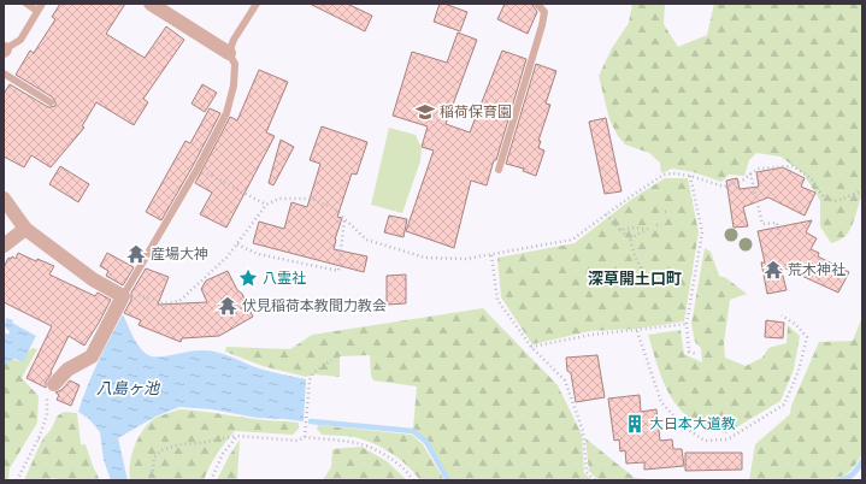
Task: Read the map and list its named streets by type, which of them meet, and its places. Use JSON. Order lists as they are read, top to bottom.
{
  "districts": ["深草開土口町"],
  "water": ["八島ヶ池"],
  "places": {
    "school or university": ["稲荷保育園"],
    "temple": ["産場大神", "荒木神社", "伏見稲荷本教間力教会"],
    "place": ["八霊社"],
    "building": ["大日本大道教"]
  }
}
